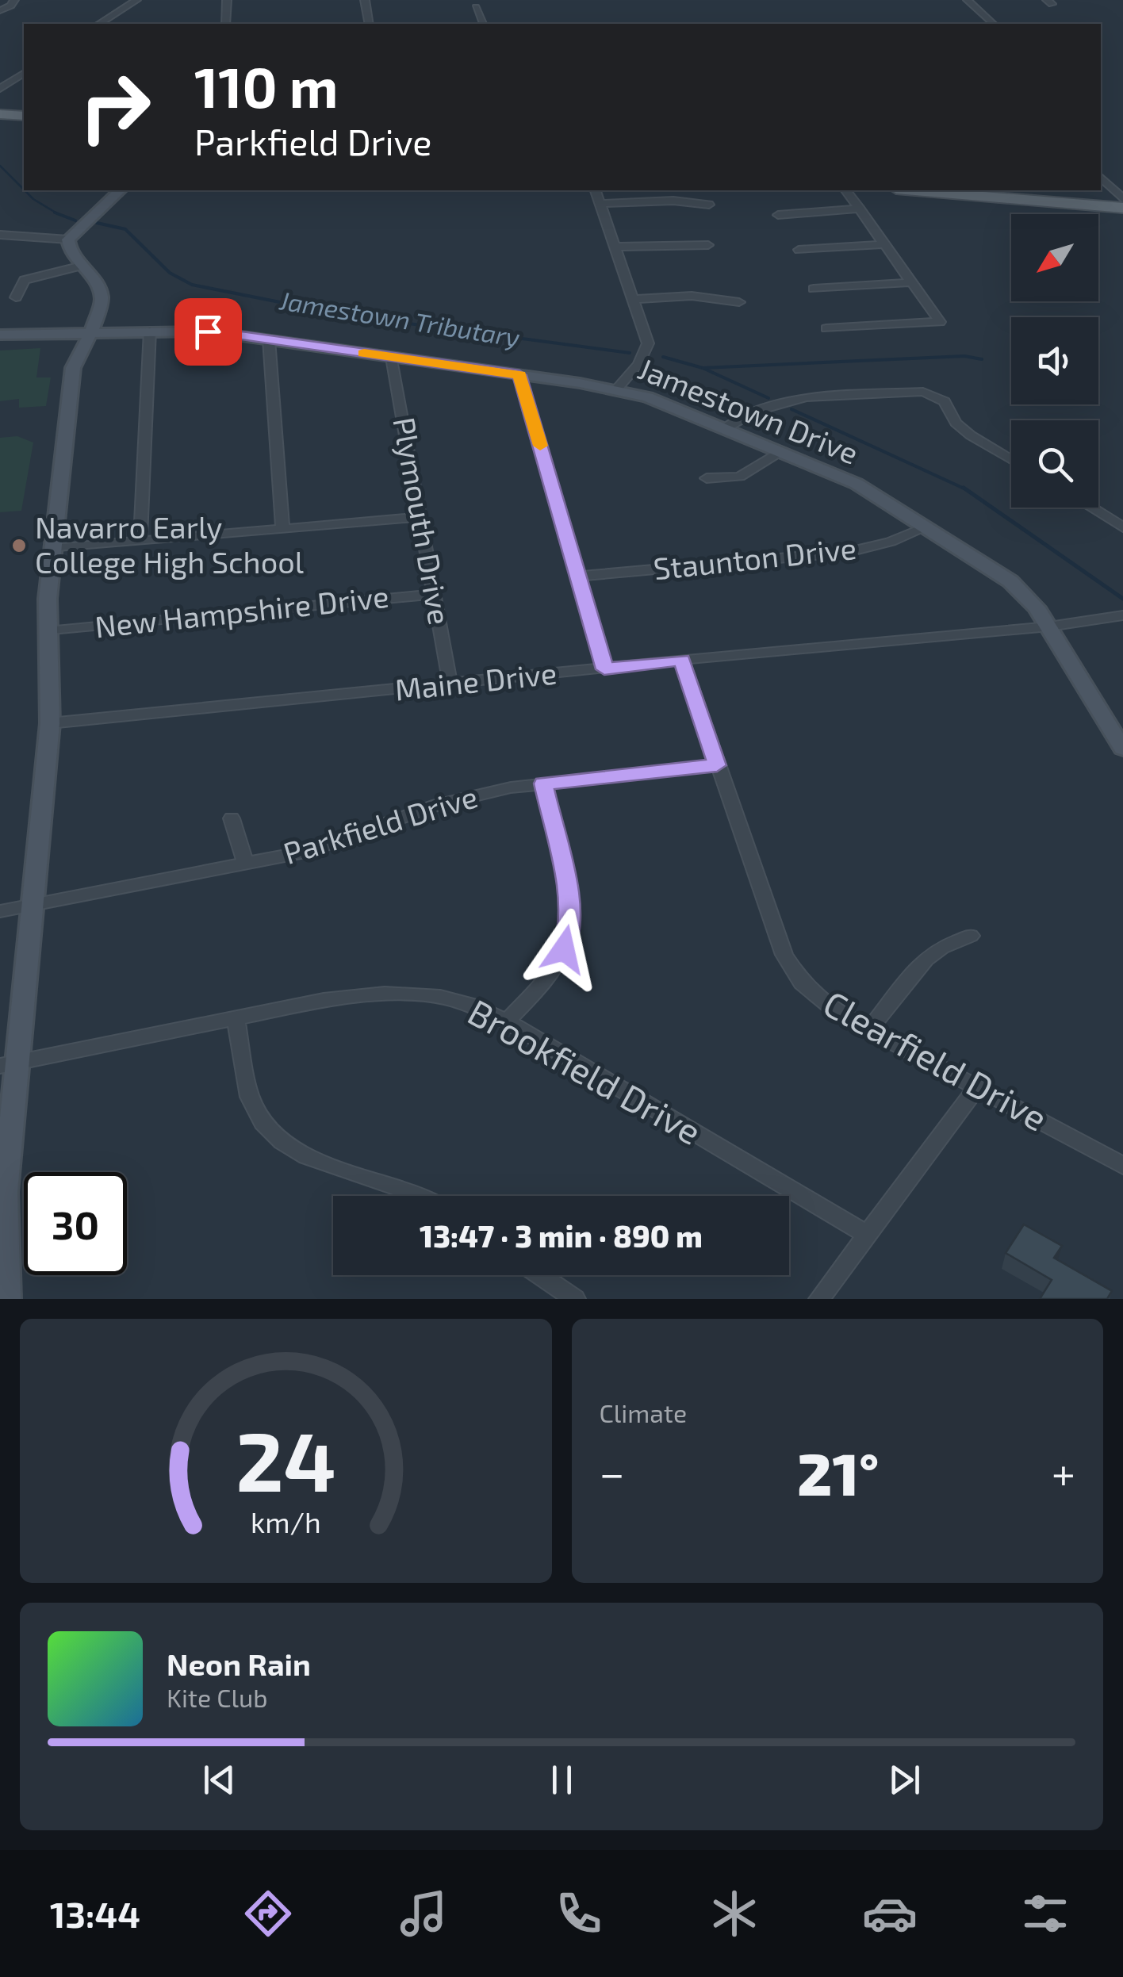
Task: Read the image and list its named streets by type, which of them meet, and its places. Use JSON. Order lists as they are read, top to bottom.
{
  "streets": {
    "street": [
      "Jamestown Drive",
      "Plymouth Drive",
      "Staunton Drive",
      "New Hampshire Drive",
      "Maine Drive",
      "Parkfield Drive",
      "Clearfield Drive",
      "Brookfield Drive"
    ]
  },
  "crossings": [
    ["Jamestown Drive", "Plymouth Drive"],
    ["Jamestown Drive", "Staunton Drive"],
    ["Jamestown Drive", "Maine Drive"],
    ["Plymouth Drive", "New Hampshire Drive"],
    ["Plymouth Drive", "Maine Drive"],
    ["Maine Drive", "Clearfield Drive"],
    ["Parkfield Drive", "Clearfield Drive"]
  ],
  "water": ["Jamestown Tributary"],
  "places": ["Navarro Early College High School"],
  "north": "bottom left",
  "page": {
    "turn": ["110 m", "Parkfield Drive"],
    "limit": "30",
    "trip": "13:47 · 3 min · 890 m",
    "tile": "Climate",
    "heat": ["−", "21°", "+"],
    "song": ["Neon Rain", "Kite Club"],
    "tabs": "13:44",
    "gauge": ["24", "km/h"]
  }
}
